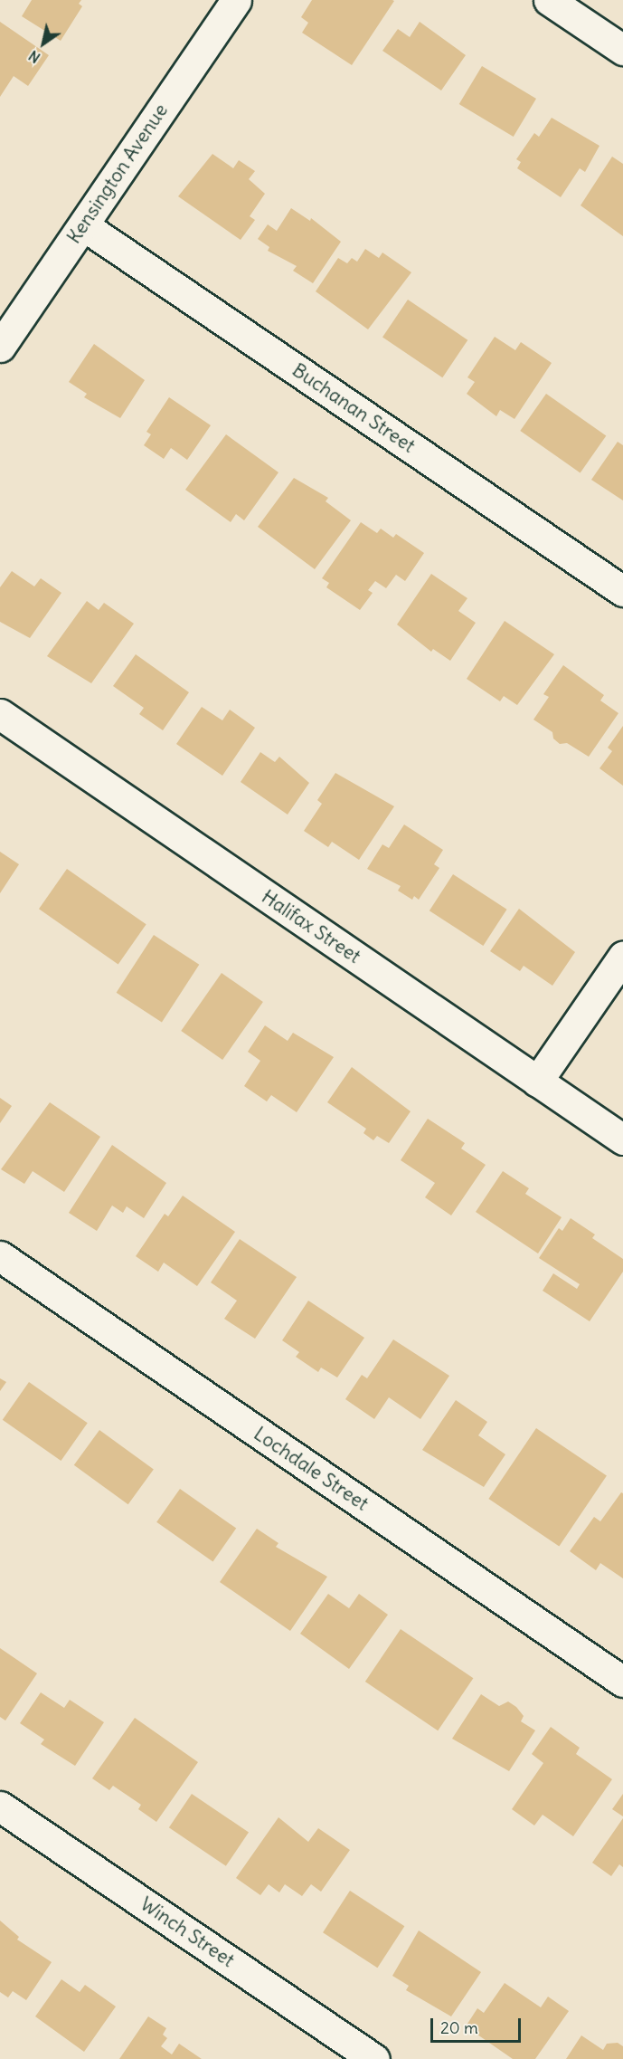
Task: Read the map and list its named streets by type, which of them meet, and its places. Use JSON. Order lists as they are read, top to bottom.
{
  "streets": {
    "street": [
      "Kensington Avenue",
      "Buchanan Street",
      "Halifax Street",
      "Lochdale Street",
      "Winch Street"
    ]
  },
  "crossings": [
    ["Kensington Avenue", "Buchanan Street"]
  ],
  "scale_bar": "20 m",
  "north": "bottom left"
}
